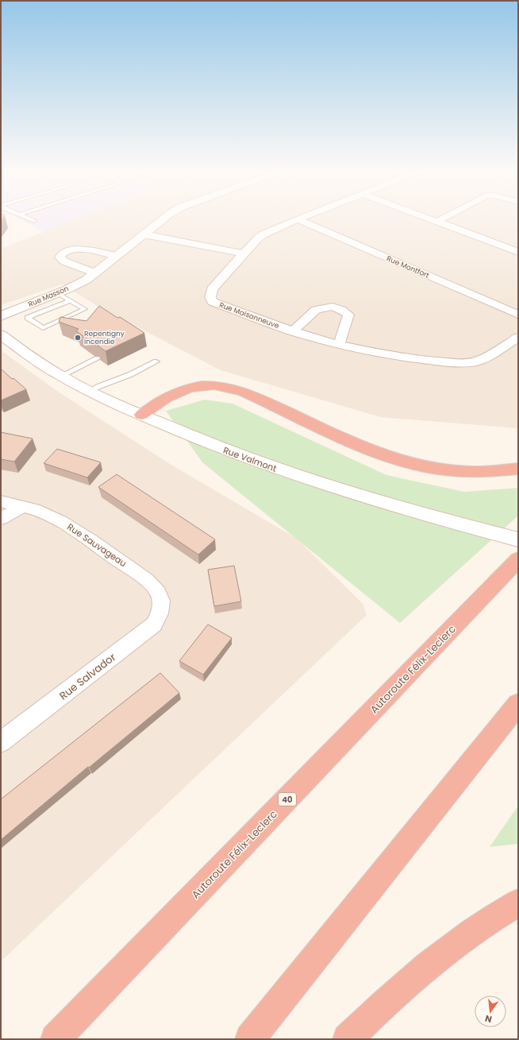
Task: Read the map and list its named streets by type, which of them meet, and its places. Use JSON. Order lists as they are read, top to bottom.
{
  "streets": {
    "highway": ["Autoroute Félix-Leclerc", "40"],
    "street": [
      "Rue Montfort",
      "Rue Masson",
      "Rue Maisonneuve",
      "Rue Valmont",
      "Rue Sauvageau",
      "Rue Salvador"
    ]
  },
  "crossings": [
    ["Rue Sauvageau", "Rue Salvador"]
  ],
  "places": ["Repentigny Incendie"],
  "north": "bottom"
}
